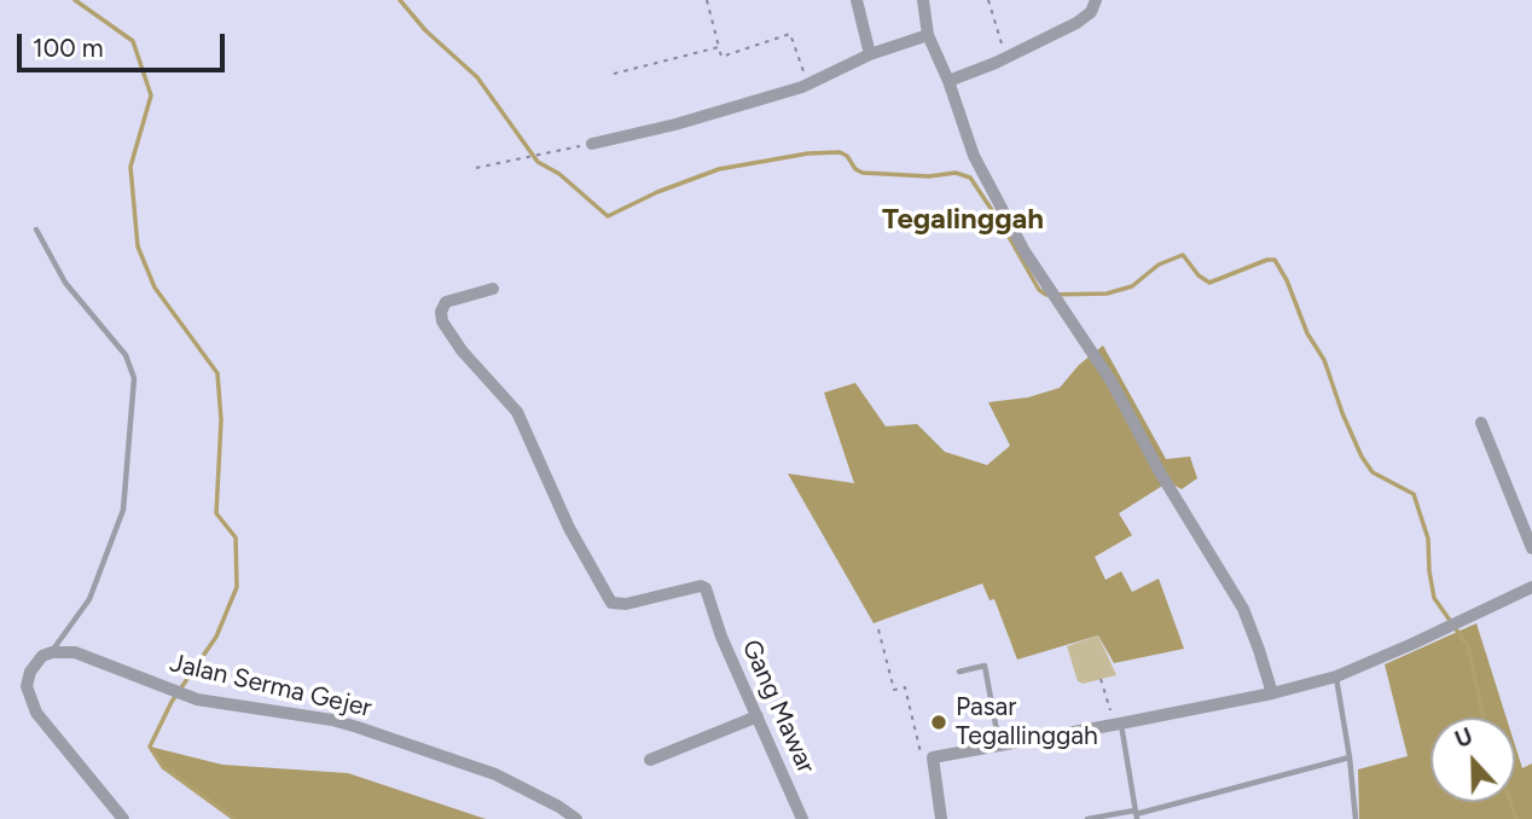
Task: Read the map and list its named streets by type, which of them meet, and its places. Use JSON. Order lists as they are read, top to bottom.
{
  "streets": {
    "street": ["Jalan Serma Gejer", "Gang Mawar"]
  },
  "districts": ["Tegalinggah"],
  "places": ["Pasar Tegallinggah"],
  "scale_bar": "100 m",
  "north": "top"
}
